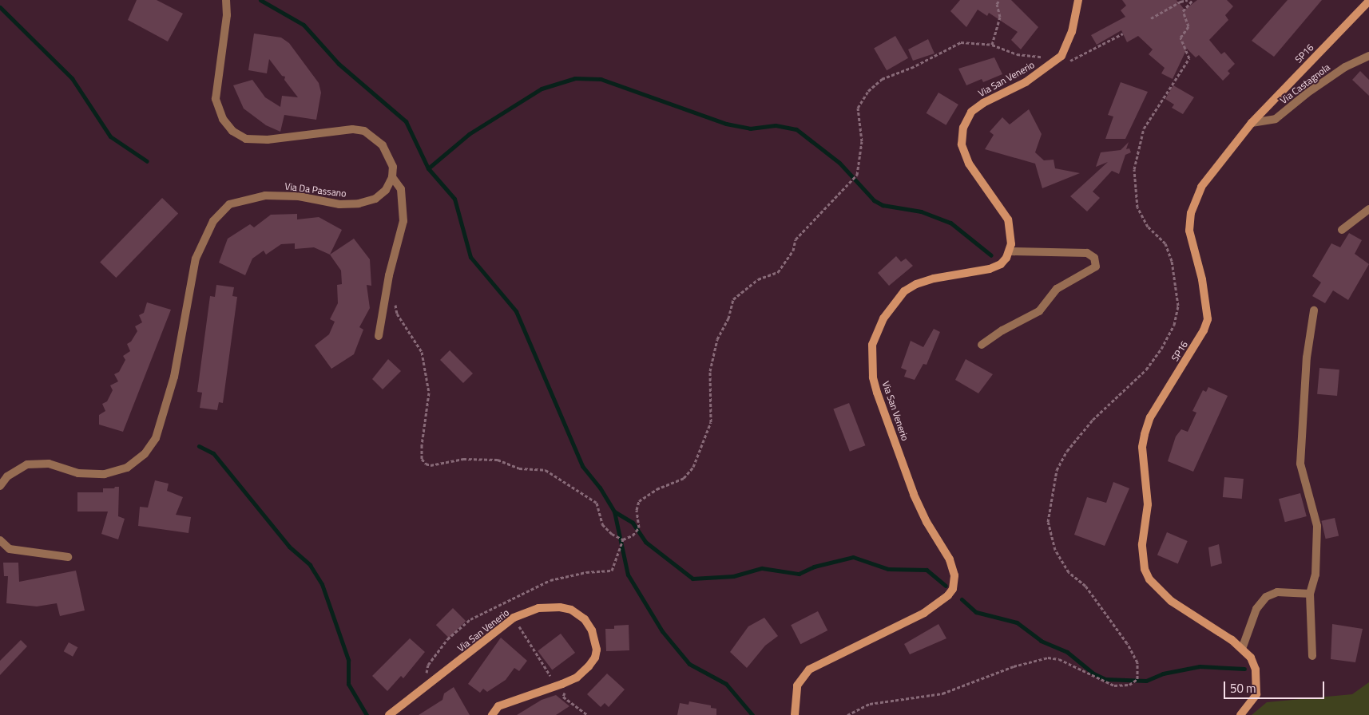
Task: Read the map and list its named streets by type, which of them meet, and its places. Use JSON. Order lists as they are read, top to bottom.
{
  "streets": {
    "street": [
      "SP16",
      "Via San Venerio",
      "Via Castagnola",
      "Via Da Passano"
    ]
  },
  "crossings": [
    ["SP16", "Via Castagnola"]
  ],
  "scale_bar": "50 m"
}
